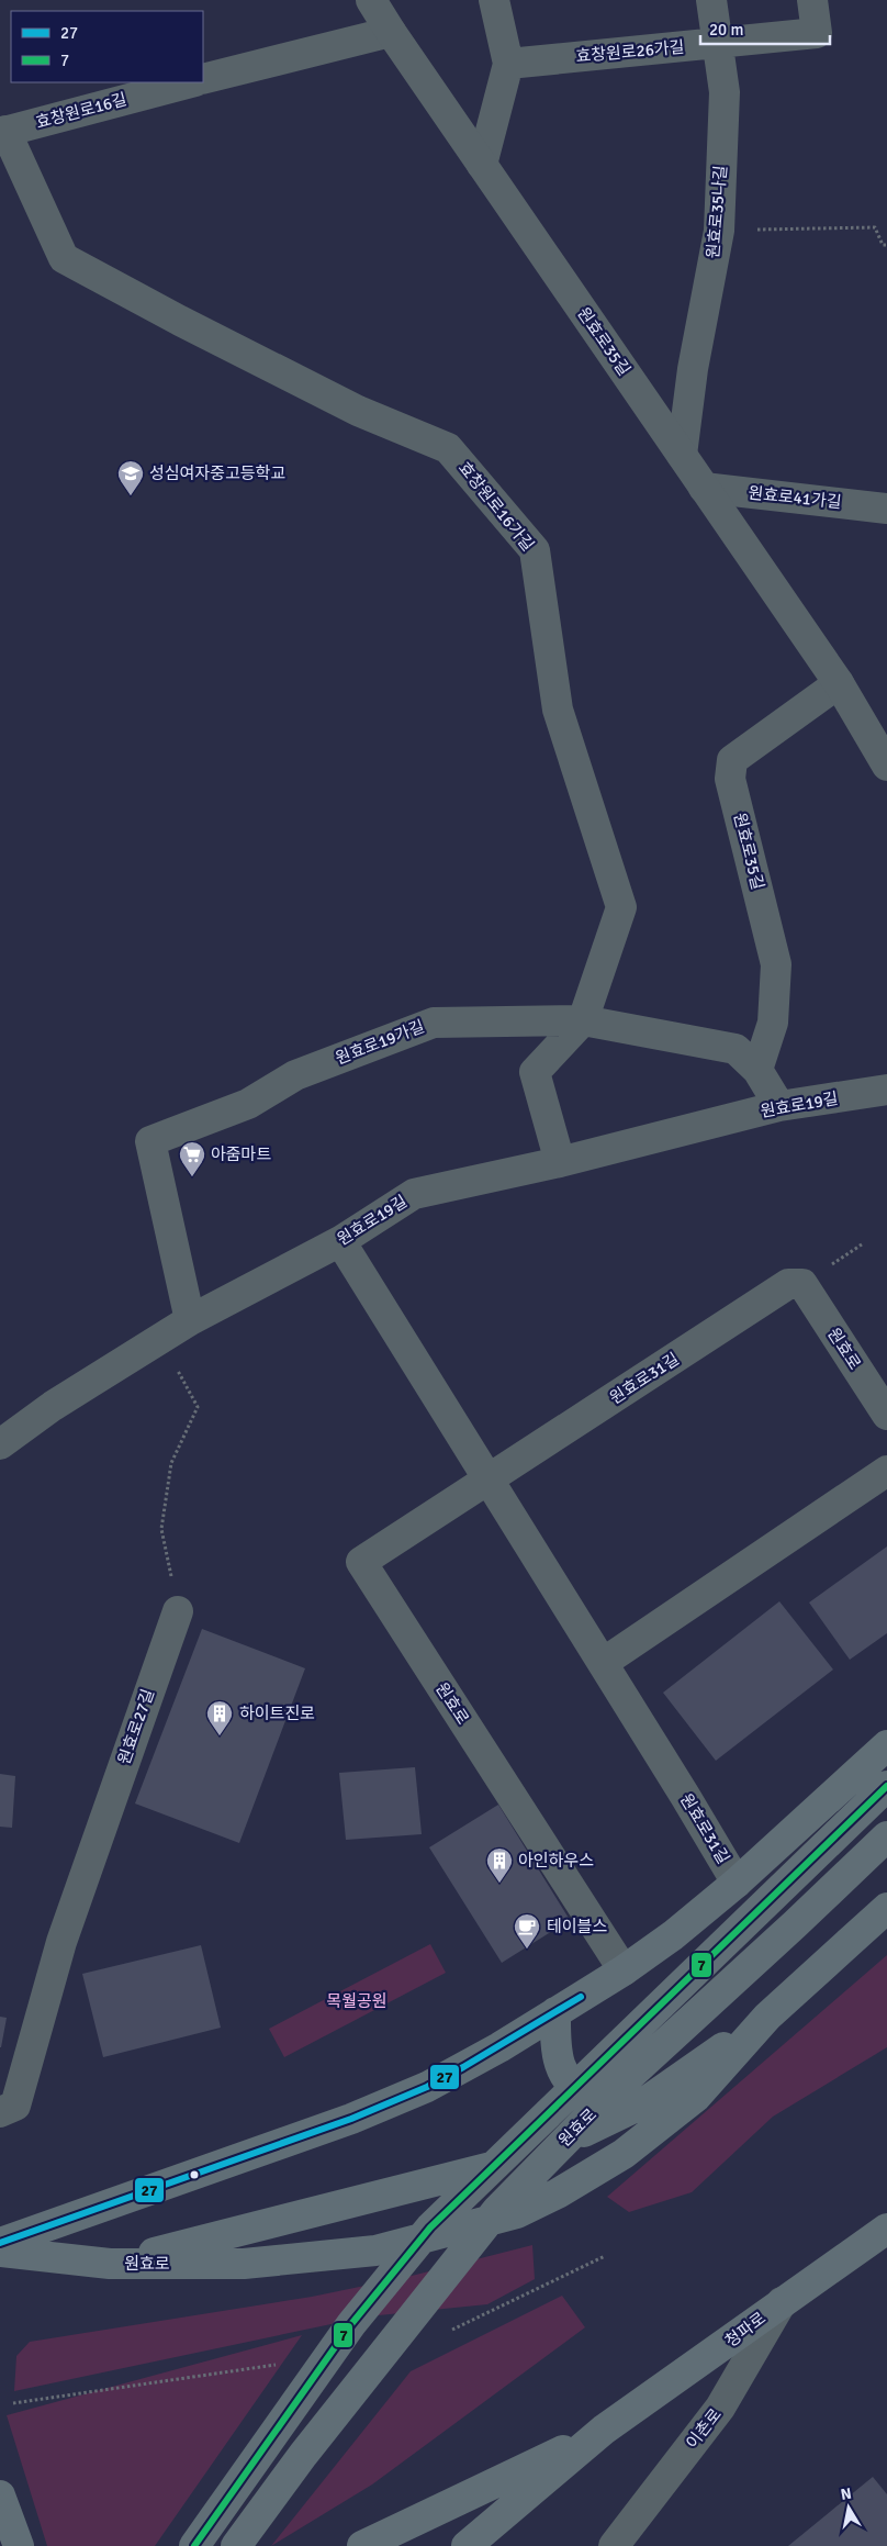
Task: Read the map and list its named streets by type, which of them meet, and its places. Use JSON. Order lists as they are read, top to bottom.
{
  "streets": {
    "main road": ["원효로", "청파로"],
    "street": [
      "효창원로26가길",
      "효창원로16길",
      "원효로35나길",
      "원효로35길",
      "원효로41가길",
      "효창원로16가길",
      "원효로19가길",
      "원효로19길",
      "원효로31길",
      "원효로27길",
      "이촌로"
    ]
  },
  "crossings": [
    ["효창원로26가길", "원효로35나길"],
    ["효창원로16길", "효창원로16가길"],
    ["원효로35나길", "원효로35길"],
    ["원효로35길", "원효로41가길"],
    ["원효로35길", "원효로19가길"],
    ["효창원로16가길", "원효로19가길"],
    ["효창원로16가길", "원효로19길"],
    ["원효로19가길", "원효로19길"],
    ["원효로19길", "원효로31길"],
    ["원효로", "원효로31길"],
    ["청파로", "이촌로"]
  ],
  "parks": ["목월공원"],
  "places": {
    "school or university": ["성심여자중고등학교"],
    "supermarket": ["아줌마트"],
    "building": ["하이트진로", "아인하우스"],
    "cafe": ["테이블스"]
  },
  "lines": ["transit line 7", "transit line 27"],
  "legend": ["27", "7"],
  "scale_bar": "20 m",
  "north": "top"
}
